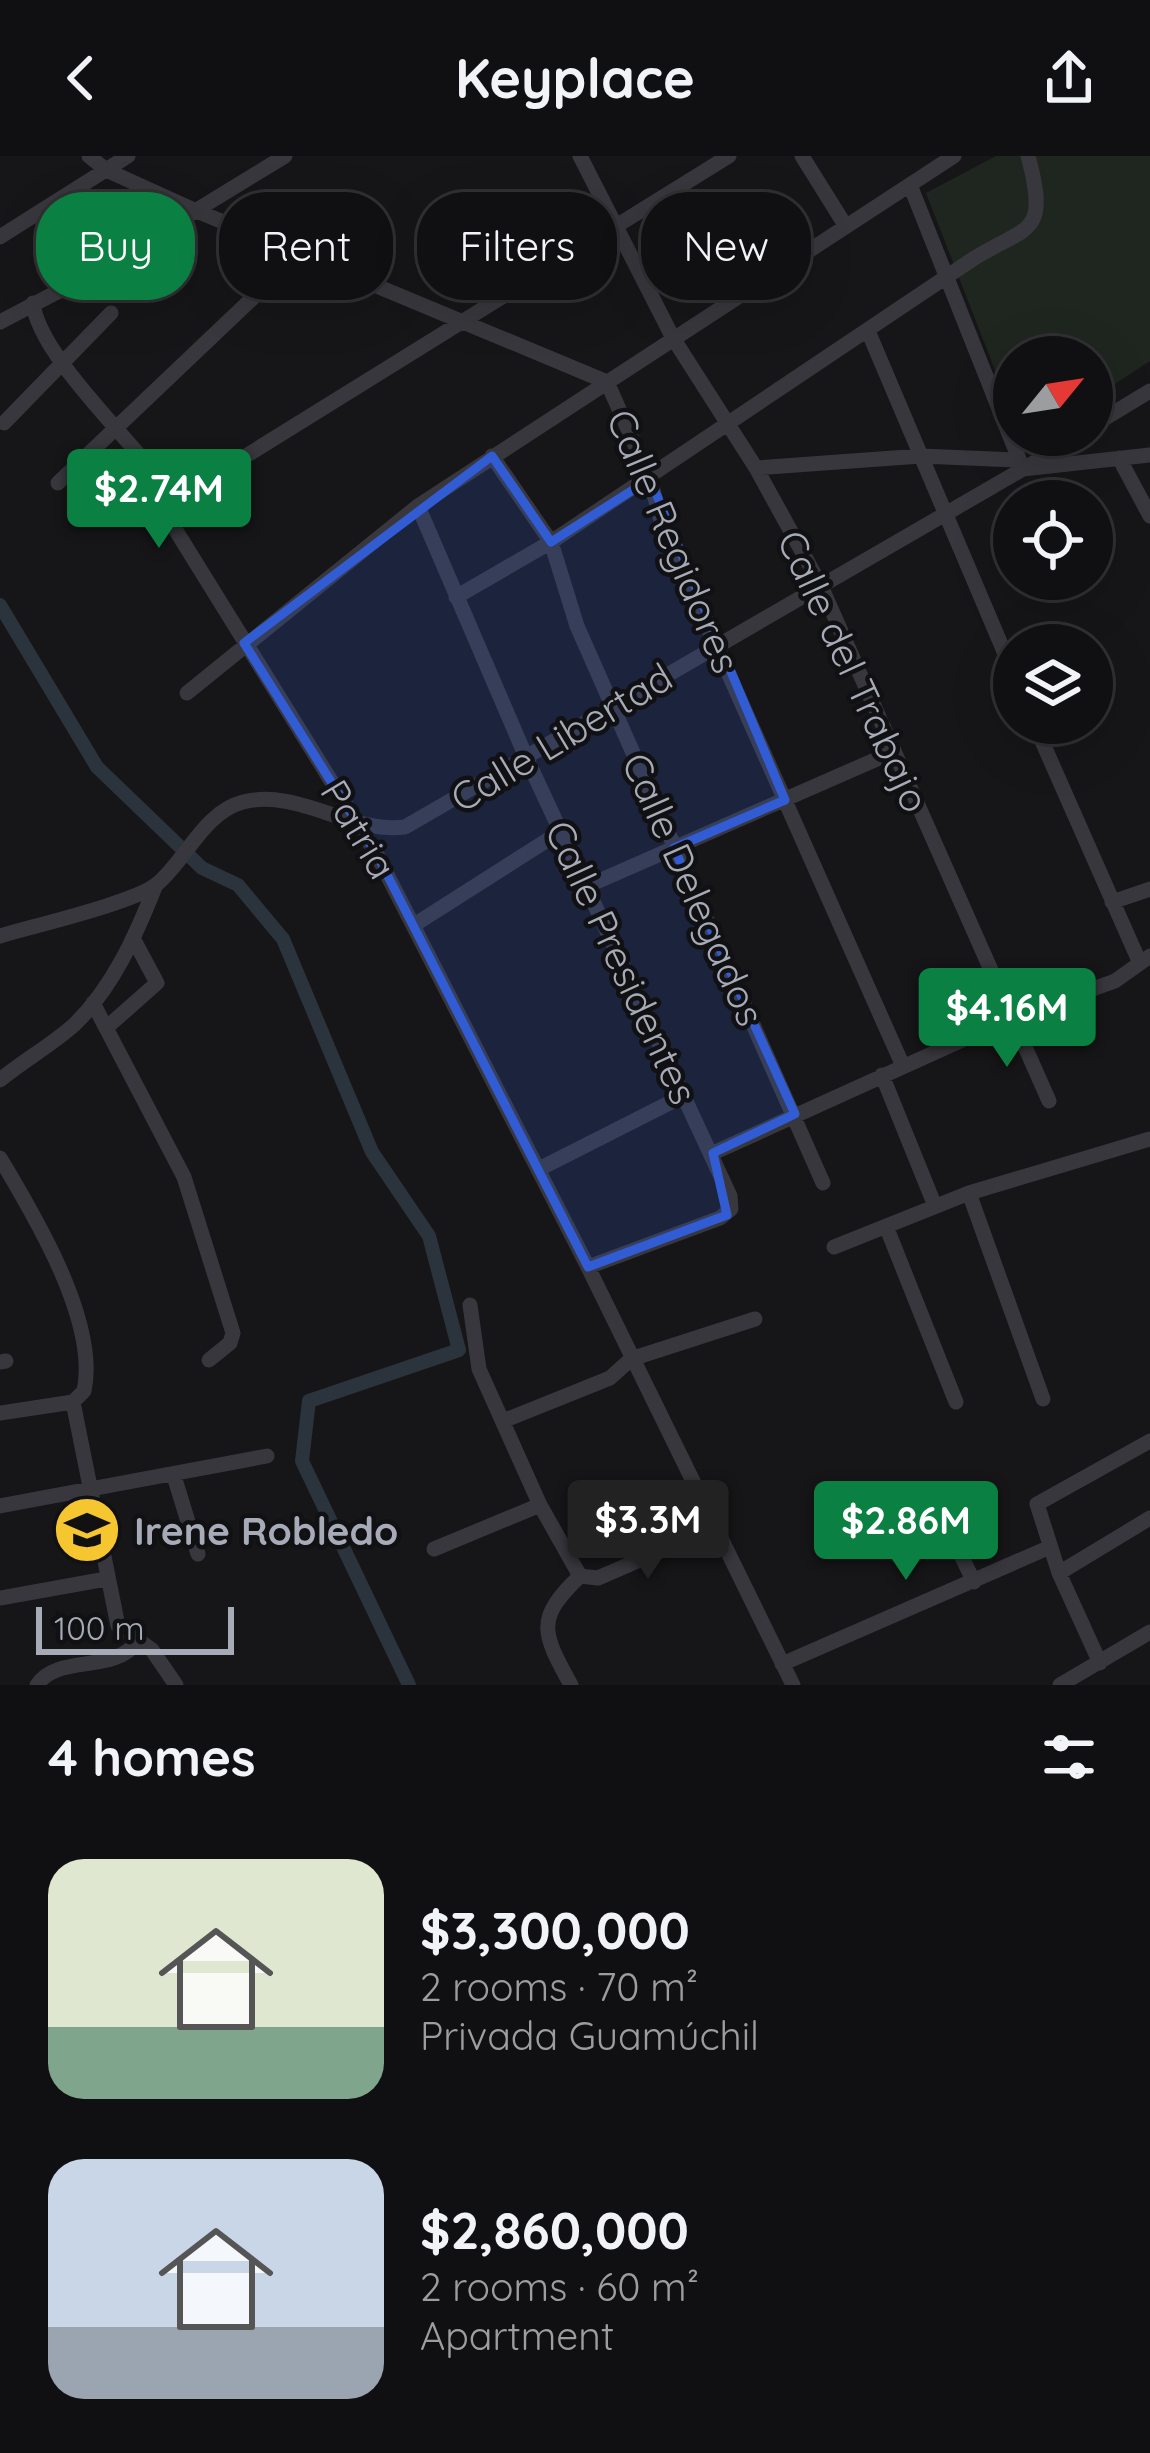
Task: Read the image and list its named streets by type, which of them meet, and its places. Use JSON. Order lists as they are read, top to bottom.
{
  "streets": {
    "street": [
      "Calle Regidores",
      "Calle del Trabajo",
      "Calle Libertad",
      "Patria",
      "Calle Delegados",
      "Calle Presidentes"
    ]
  },
  "crossings": [
    ["Calle Regidores", "Calle Libertad"],
    ["Calle del Trabajo", "Calle Libertad"],
    ["Calle Libertad", "Patria"],
    ["Calle Libertad", "Calle Delegados"],
    ["Calle Libertad", "Calle Presidentes"],
    ["Patria", "Calle Presidentes"]
  ],
  "places": {
    "school or university": ["Irene Robledo"]
  },
  "scale_bar": "100 m",
  "north": "top right",
  "page": {
    "header": "Keyplace",
    "chip": [
      "Buy",
      "Rent",
      "Filters",
      "New"
    ],
    "price": [
      "$2.74M",
      "$4.16M",
      "$3.3M",
      "$2.86M"
    ],
    "scale": "100 m",
    "heading": "4 homes",
    "list": [
      {
        "name": "$3,300,000",
        "note": "2 rooms · 70 m² · Privada Guamúchil"
      },
      {
        "name": "$2,860,000",
        "note": "2 rooms · 60 m² · Apartment"
      }
    ]
  }
}
